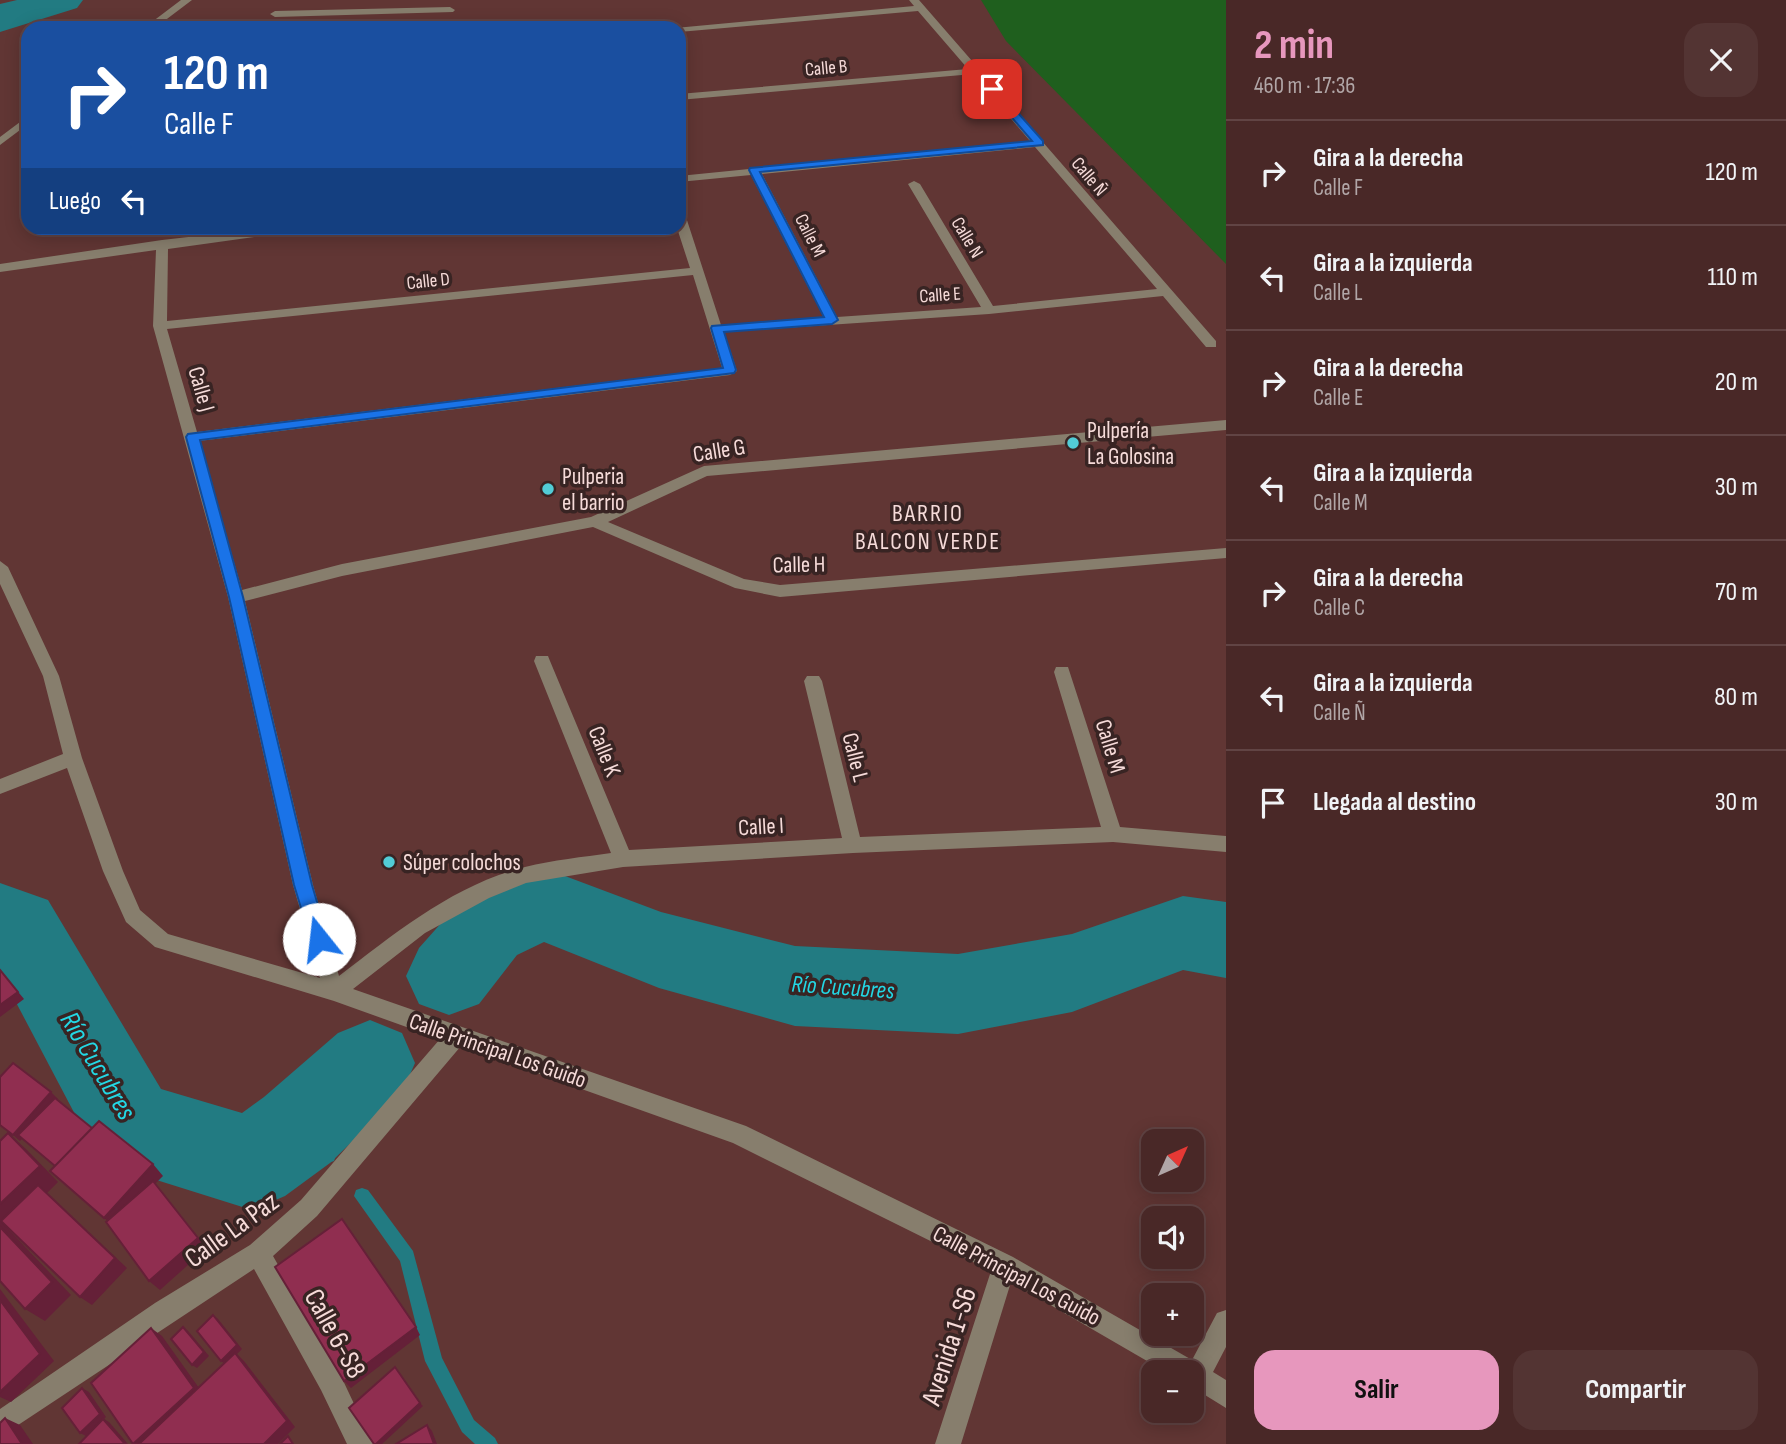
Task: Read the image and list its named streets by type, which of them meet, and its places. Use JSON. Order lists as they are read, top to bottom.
{
  "streets": {
    "street": [
      "Calle B",
      "Calle Ñ",
      "Calle M",
      "Calle N",
      "Calle D",
      "Calle E",
      "Calle J",
      "Calle G",
      "Calle H",
      "Calle K",
      "Calle L",
      "Calle I",
      "Calle Principal Los Guido",
      "Calle La Paz",
      "Calle 6-S8",
      "Avenida 1-S6"
    ]
  },
  "crossings": [
    ["Calle B", "Calle Ñ"],
    ["Calle Ñ", "Calle E"],
    ["Calle M", "Calle E"],
    ["Calle M", "Calle I"],
    ["Calle N", "Calle E"],
    ["Calle D", "Calle J"],
    ["Calle J", "Calle G"],
    ["Calle J", "Calle I"],
    ["Calle J", "Calle Principal Los Guido"],
    ["Calle G", "Calle H"],
    ["Calle K", "Calle I"],
    ["Calle L", "Calle I"],
    ["Calle I", "Calle Principal Los Guido"],
    ["Calle Principal Los Guido", "Calle La Paz"],
    ["Calle Principal Los Guido", "Avenida 1-S6"],
    ["Calle La Paz", "Calle 6-S8"]
  ],
  "districts": ["BARRIO BALCON VERDE"],
  "water": ["Río Cucubres"],
  "places": ["Pulpería La Golosina", "Pulperia el barrio", "Súper colochos"],
  "north": "top right",
  "page": {
    "heading": ["2 min", "460 m · 17:36"],
    "turn": ["120 m", "Calle F"],
    "list": [
      {
        "name": "Gira a la derecha",
        "note": "Calle F",
        "value": "120 m"
      },
      {
        "name": "Gira a la izquierda",
        "note": "Calle L",
        "value": "110 m"
      },
      {
        "name": "Gira a la derecha",
        "note": "Calle E",
        "value": "20 m"
      },
      {
        "name": "Gira a la izquierda",
        "note": "Calle M",
        "value": "30 m"
      },
      {
        "name": "Gira a la derecha",
        "note": "Calle C",
        "value": "70 m"
      },
      {
        "name": "Gira a la izquierda",
        "note": "Calle Ñ",
        "value": "80 m"
      },
      {
        "name": "Llegada al destino",
        "value": "30 m"
      }
    ],
    "then": "Luego",
    "map_buttons": ["+", "−"],
    "buttons": ["Salir", "Compartir"]
  }
}
